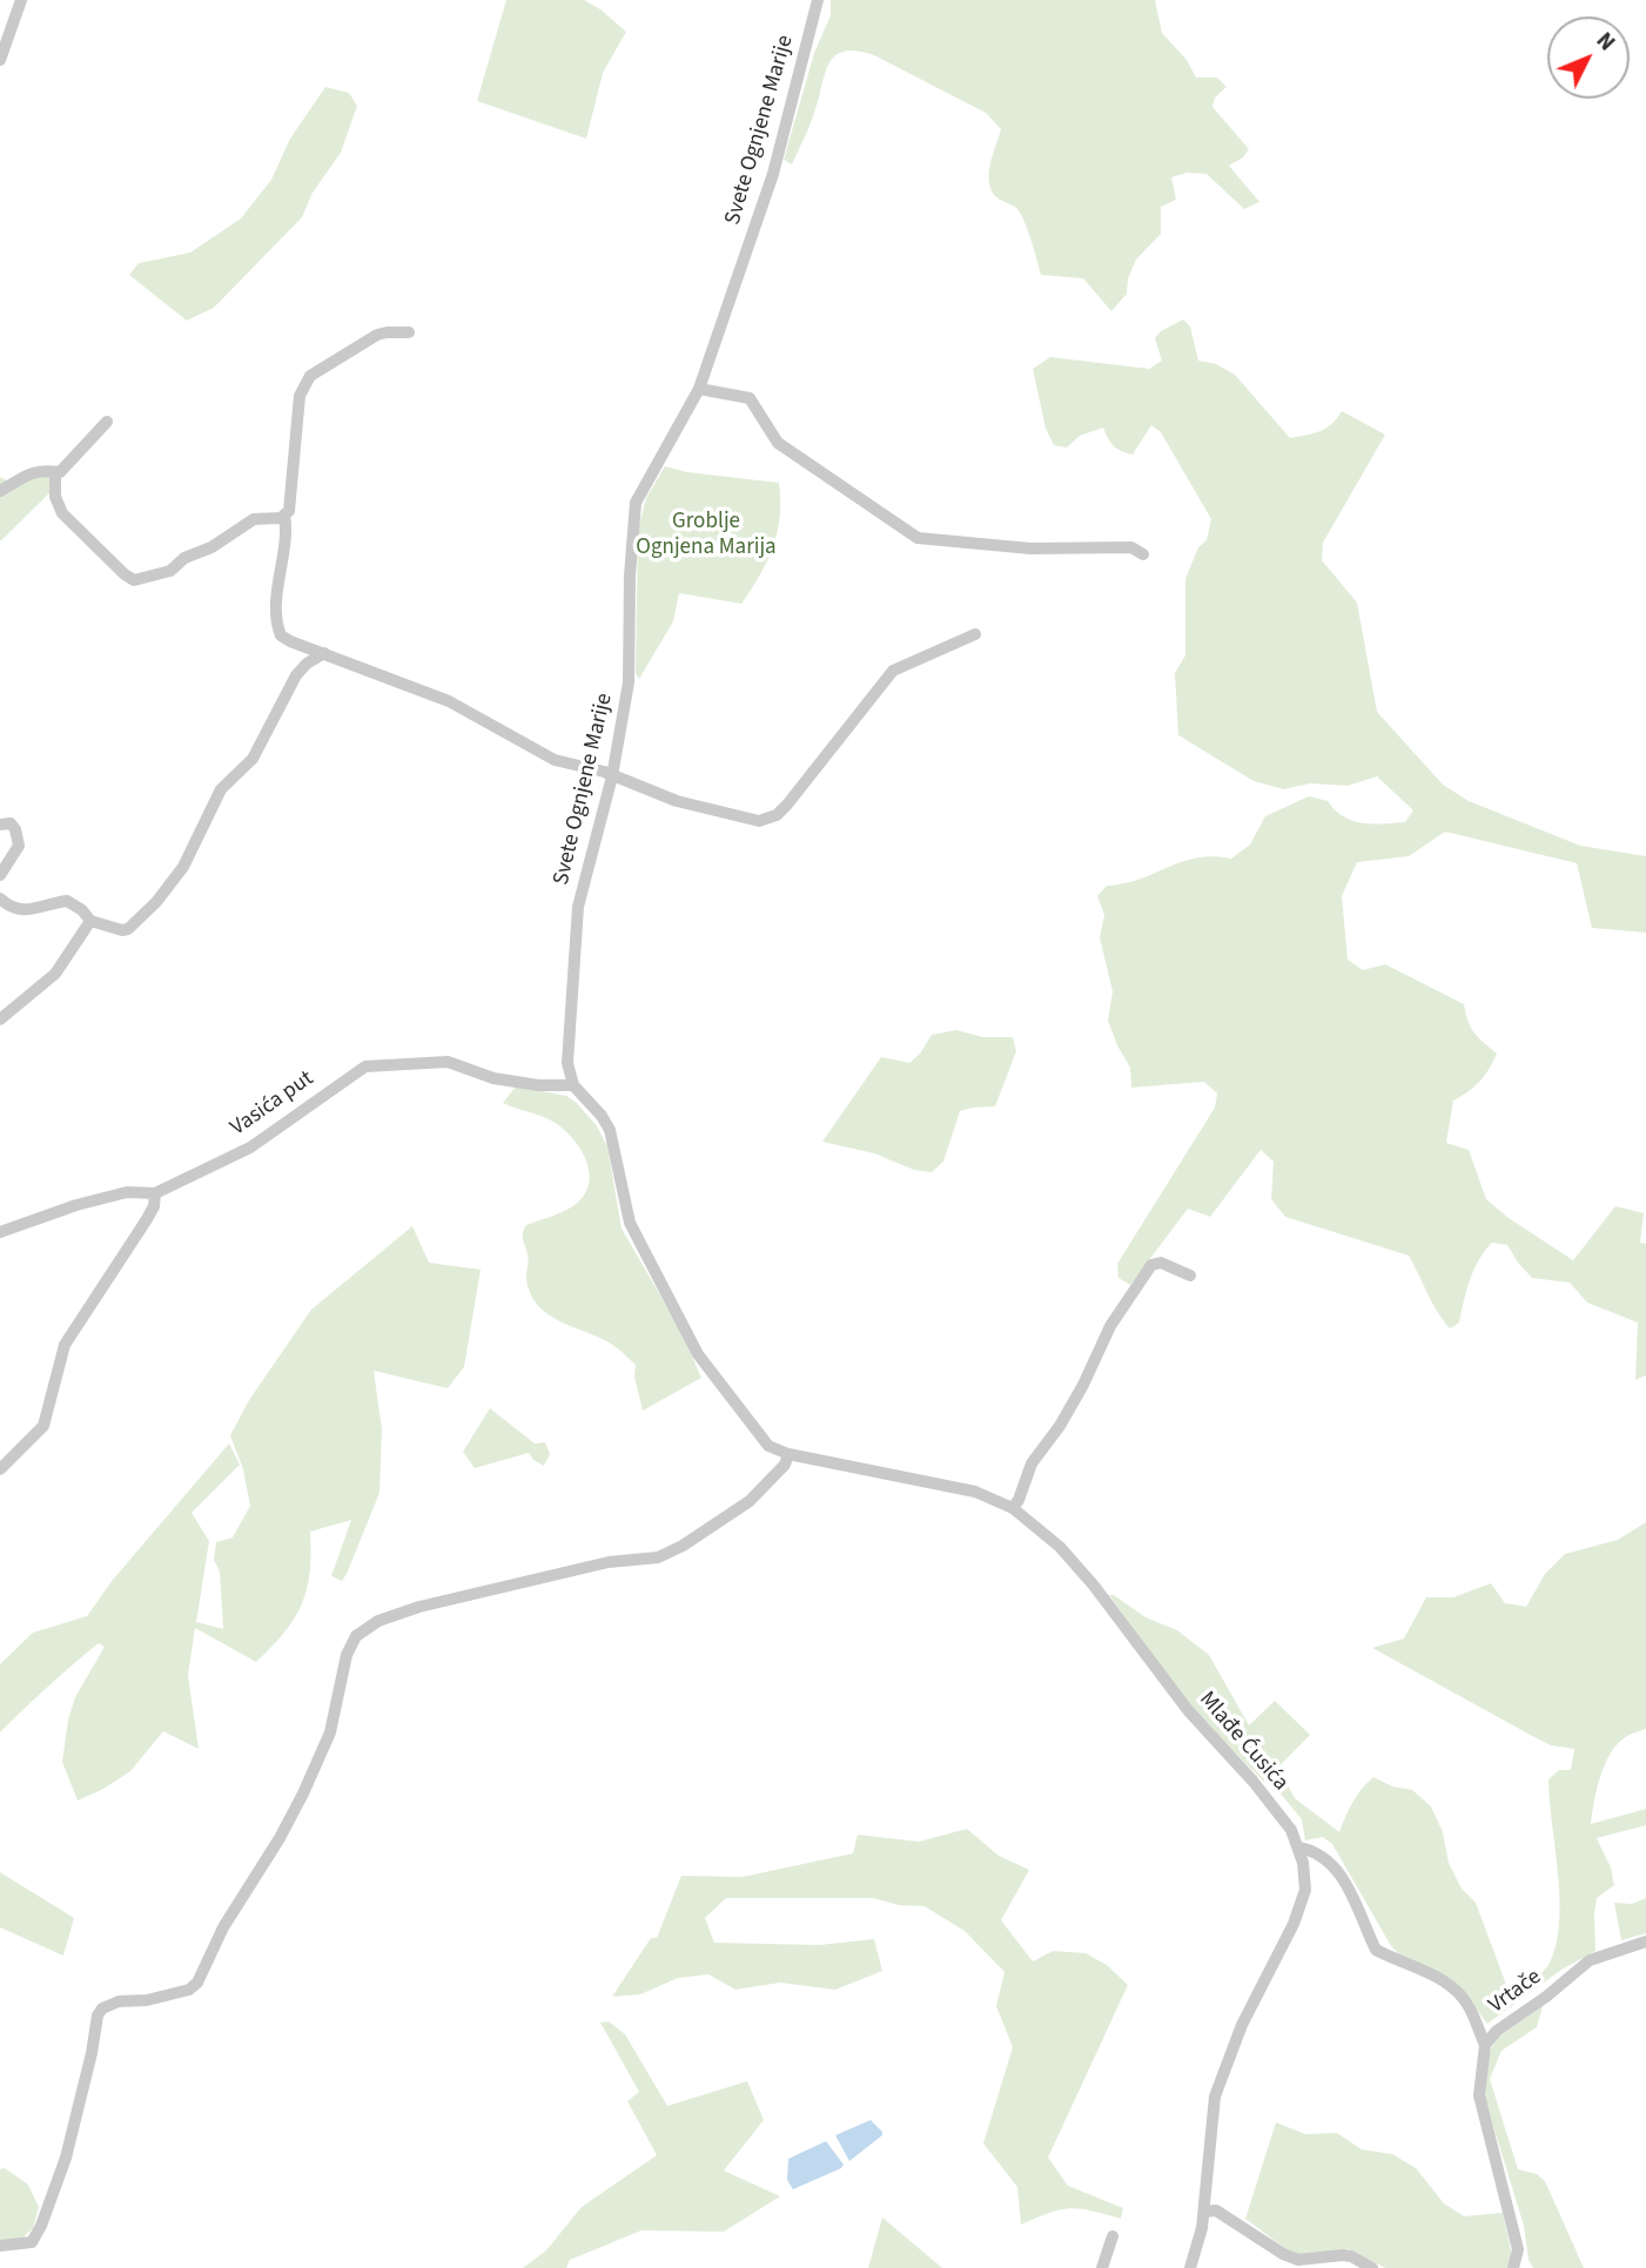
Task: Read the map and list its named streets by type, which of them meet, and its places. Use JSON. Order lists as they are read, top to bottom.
{
  "streets": {
    "street": [
      "Svete Ognjene Marije",
      "Vasića put",
      "Mlađe Ćusića",
      "Vrtače"
    ]
  },
  "crossings": [
    ["Svete Ognjene Marije", "Vasića put"]
  ],
  "parks": ["Groblje Ognjena Marija"],
  "north": "top right"
}
